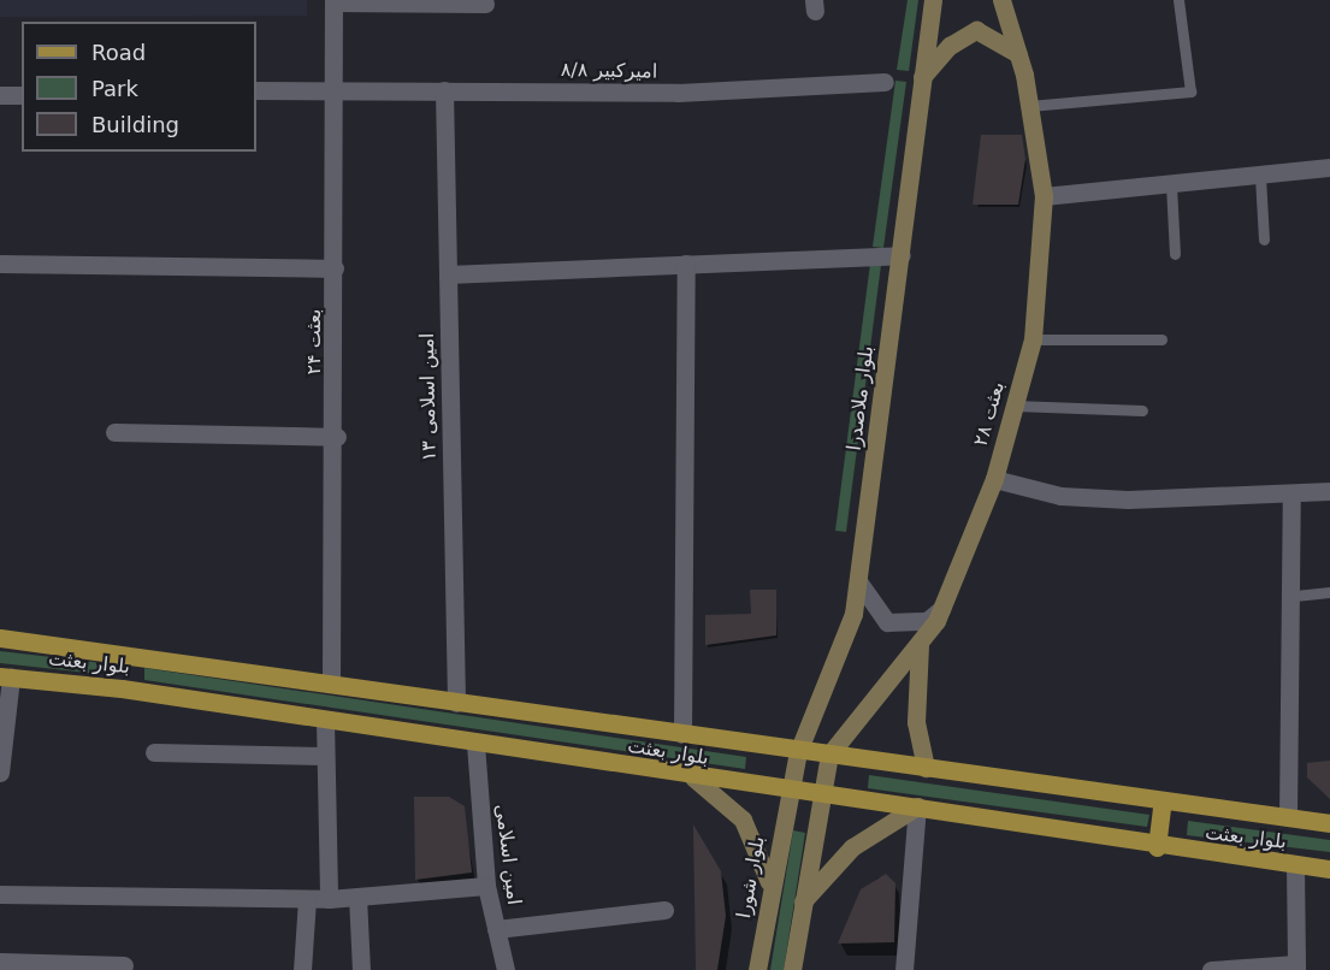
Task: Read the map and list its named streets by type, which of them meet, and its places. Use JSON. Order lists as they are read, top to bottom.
{
  "streets": {
    "main road": [
      "بلوار ملاصدرا",
      "بعثت ۲۸",
      "بلوار بعثت",
      "بلوار شورا"
    ],
    "street": [
      "امیرکبیر ۸/۸",
      "بعثت ۲۴",
      "امین اسلامی ۱۳",
      "امین اسلامی"
    ]
  },
  "crossings": [
    ["امیرکبیر ۸/۸", "بعثت ۲۴"],
    ["امیرکبیر ۸/۸", "امین اسلامی ۱۳"],
    ["بعثت ۲۴", "بلوار بعثت"],
    ["امین اسلامی ۱۳", "بلوار بعثت"],
    ["بلوار ملاصدرا", "بلوار بعثت"],
    ["بلوار ملاصدرا", "بلوار شورا"],
    ["بعثت ۲۸", "بلوار بعثت"],
    ["بلوار بعثت", "امین اسلامی"],
    ["بلوار بعثت", "بلوار شورا"]
  ],
  "legend": ["Road", "Park", "Building"]
}
